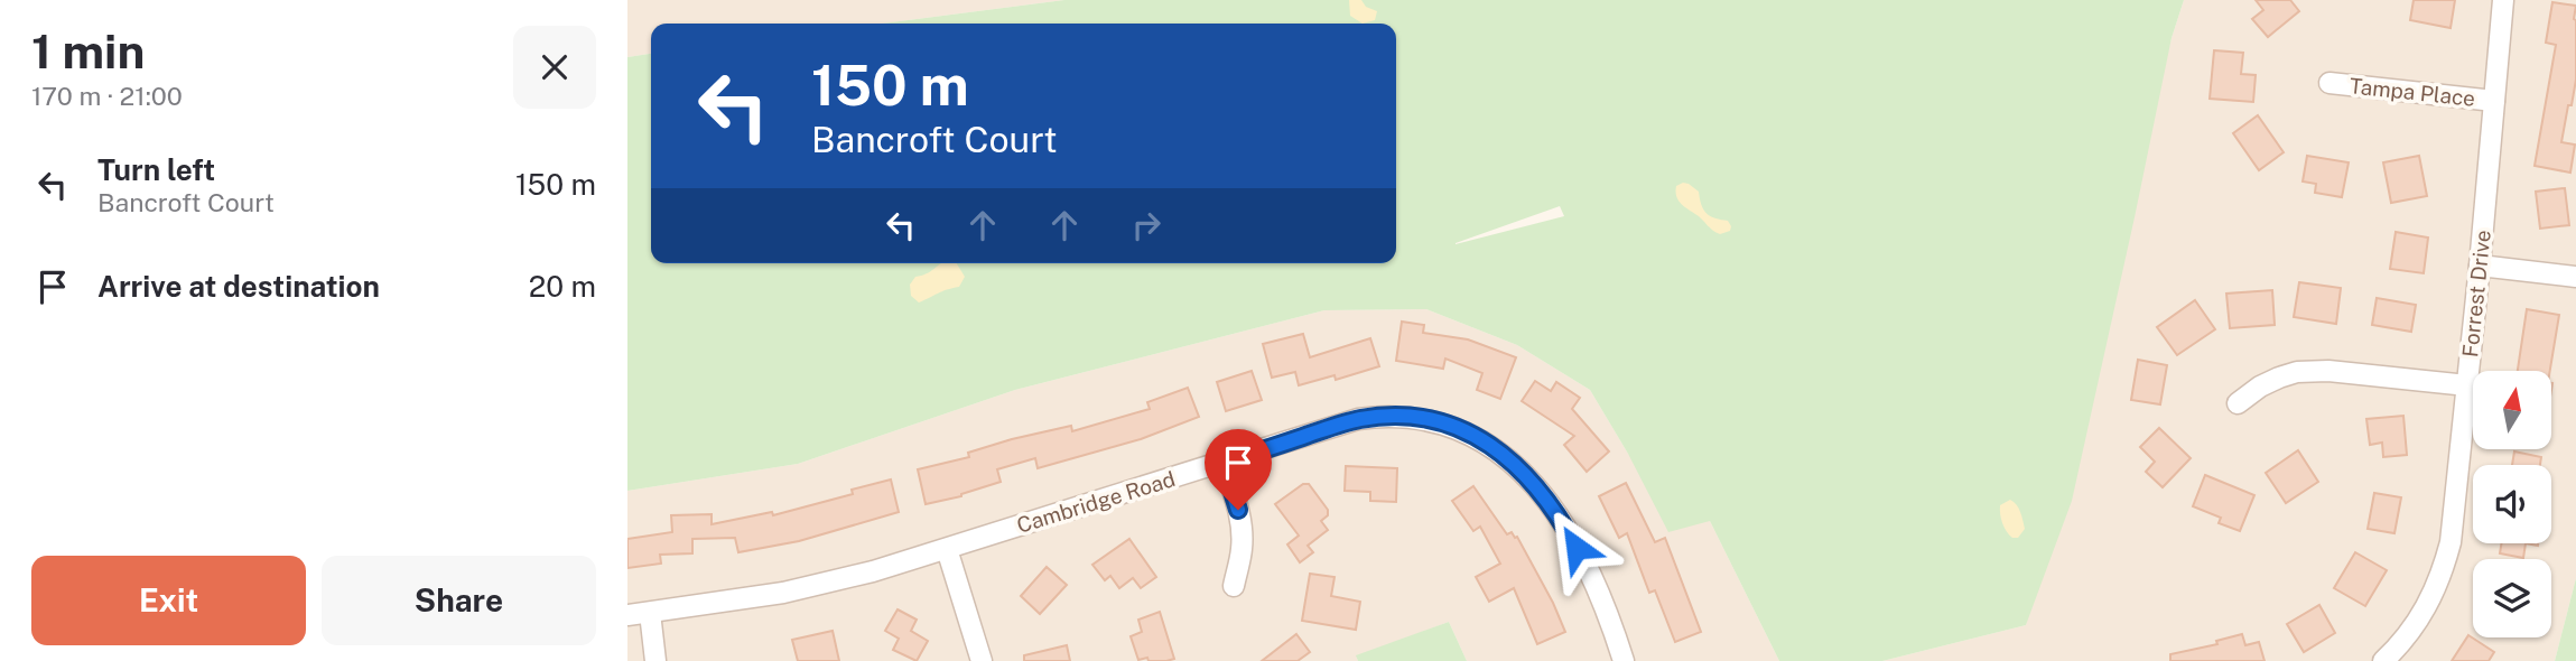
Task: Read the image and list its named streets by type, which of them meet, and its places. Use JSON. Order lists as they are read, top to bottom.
{
  "streets": {
    "street": ["Tampa Place", "Forrest Drive", "Cambridge Road"]
  },
  "crossings": [
    ["Tampa Place", "Forrest Drive"]
  ],
  "north": "top",
  "page": {
    "heading": ["1 min", "170 m · 21:00"],
    "turn": ["150 m", "Bancroft Court"],
    "list": [
      {
        "name": "Turn left",
        "note": "Bancroft Court",
        "value": "150 m"
      },
      {
        "name": "Arrive at destination",
        "value": "20 m"
      }
    ],
    "buttons": ["Exit", "Share"]
  }
}
